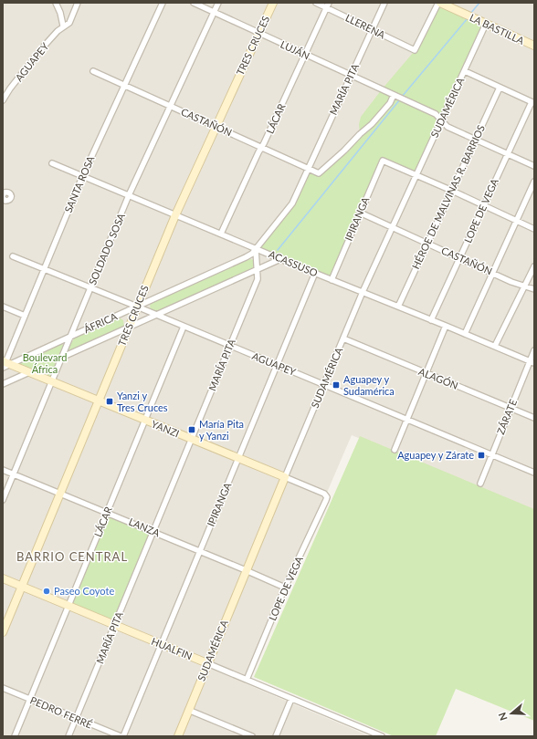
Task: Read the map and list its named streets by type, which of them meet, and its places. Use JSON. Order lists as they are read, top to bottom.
{
  "streets": {
    "street": [
      "LLERENA",
      "LA BASTILLA",
      "TRES CRUCES",
      "LUJÁN",
      "AGUAPEY",
      "MARÍA PITA",
      "SUDAMÉRICA",
      "LÁCAR",
      "CASTAÑÓN",
      "SANTA ROSA",
      "HÉROE DE MALVINAS R. BARRIOS",
      "LOPE DE VEGA",
      "IPIRANGA",
      "SOLDADO SOSA",
      "ACASSUSO",
      "ÁFRICA",
      "ALAGÓN",
      "ZÁRATE",
      "YANZI",
      "LANZA",
      "HUALFIN",
      "PEDRO FERRÉ"
    ]
  },
  "crossings": [
    ["LLERENA", "LA BASTILLA"],
    ["LLERENA", "MARÍA PITA"],
    ["LLERENA", "LÁCAR"],
    ["LA BASTILLA", "SUDAMÉRICA"],
    ["TRES CRUCES", "LUJÁN"],
    ["TRES CRUCES", "AGUAPEY"],
    ["TRES CRUCES", "CASTAÑÓN"],
    ["TRES CRUCES", "ACASSUSO"],
    ["TRES CRUCES", "ÁFRICA"],
    ["TRES CRUCES", "YANZI"],
    ["TRES CRUCES", "LANZA"],
    ["TRES CRUCES", "HUALFIN"],
    ["LUJÁN", "MARÍA PITA"],
    ["LUJÁN", "SUDAMÉRICA"],
    ["LUJÁN", "LÁCAR"],
    ["LUJÁN", "CASTAÑÓN"],
    ["LUJÁN", "SOLDADO SOSA"],
    ["AGUAPEY", "MARÍA PITA"],
    ["AGUAPEY", "SUDAMÉRICA"],
    ["AGUAPEY", "LÁCAR"],
    ["AGUAPEY", "SANTA ROSA"],
    ["AGUAPEY", "IPIRANGA"],
    ["AGUAPEY", "SOLDADO SOSA"],
    ["AGUAPEY", "ÁFRICA"],
    ["AGUAPEY", "ZÁRATE"],
    ["MARÍA PITA", "CASTAÑÓN"],
    ["MARÍA PITA", "ACASSUSO"],
    ["MARÍA PITA", "ÁFRICA"],
    ["MARÍA PITA", "YANZI"],
    ["MARÍA PITA", "LANZA"],
    ["MARÍA PITA", "HUALFIN"],
    ["MARÍA PITA", "PEDRO FERRÉ"],
    ["SUDAMÉRICA", "CASTAÑÓN"],
    ["SUDAMÉRICA", "IPIRANGA"],
    ["SUDAMÉRICA", "ACASSUSO"],
    ["SUDAMÉRICA", "ALAGÓN"],
    ["SUDAMÉRICA", "YANZI"],
    ["SUDAMÉRICA", "LANZA"],
    ["SUDAMÉRICA", "HUALFIN"],
    ["LÁCAR", "CASTAÑÓN"],
    ["LÁCAR", "ACASSUSO"],
    ["LÁCAR", "YANZI"],
    ["LÁCAR", "LANZA"],
    ["LÁCAR", "HUALFIN"],
    ["LÁCAR", "PEDRO FERRÉ"],
    ["CASTAÑÓN", "SANTA ROSA"],
    ["CASTAÑÓN", "HÉROE DE MALVINAS R. BARRIOS"],
    ["CASTAÑÓN", "LOPE DE VEGA"],
    ["CASTAÑÓN", "IPIRANGA"],
    ["CASTAÑÓN", "SOLDADO SOSA"],
    ["SANTA ROSA", "ACASSUSO"],
    ["SANTA ROSA", "ÁFRICA"],
    ["SANTA ROSA", "YANZI"],
    ["HÉROE DE MALVINAS R. BARRIOS", "ACASSUSO"],
    ["LOPE DE VEGA", "ACASSUSO"],
    ["LOPE DE VEGA", "YANZI"],
    ["LOPE DE VEGA", "LANZA"],
    ["LOPE DE VEGA", "HUALFIN"],
    ["IPIRANGA", "ACASSUSO"],
    ["IPIRANGA", "YANZI"],
    ["IPIRANGA", "LANZA"],
    ["IPIRANGA", "HUALFIN"],
    ["IPIRANGA", "PEDRO FERRÉ"],
    ["SOLDADO SOSA", "ACASSUSO"],
    ["SOLDADO SOSA", "ÁFRICA"],
    ["SOLDADO SOSA", "YANZI"],
    ["SOLDADO SOSA", "LANZA"],
    ["ACASSUSO", "ÁFRICA"],
    ["ACASSUSO", "ZÁRATE"],
    ["ÁFRICA", "YANZI"],
    ["ALAGÓN", "ZÁRATE"]
  ],
  "districts": ["BARRIO CENTRAL"],
  "parks": ["Boulevard África"],
  "places": {
    "transit": [
      "Aguapey y Sudamérica",
      "Yanzi y Tres Cruces",
      "María Pita y Yanzi",
      "Aguapey y Zárate"
    ],
    "other": ["Paseo Coyote"]
  },
  "north": "left"
}
